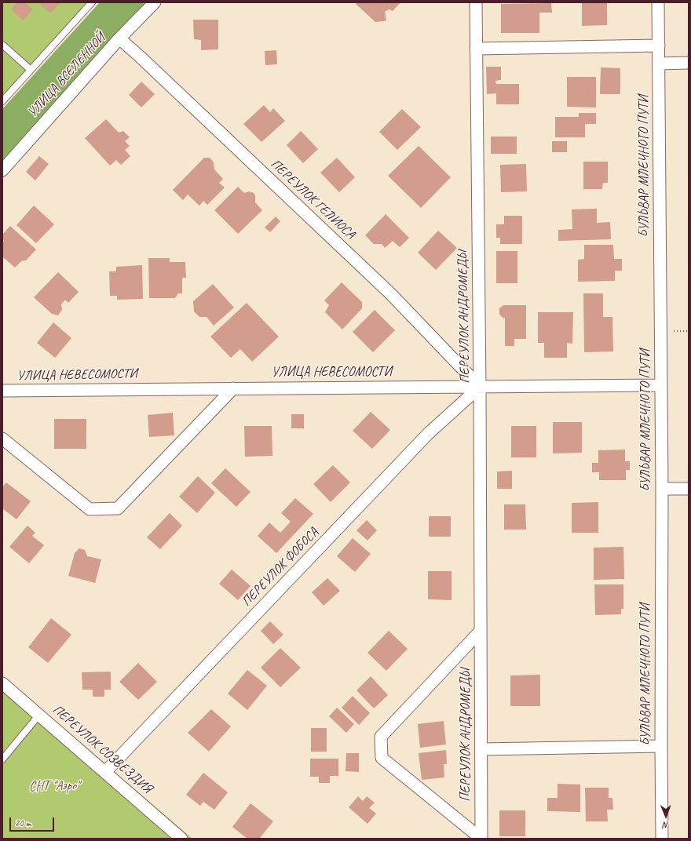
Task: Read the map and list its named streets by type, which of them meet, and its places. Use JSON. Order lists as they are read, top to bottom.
{
  "streets": {
    "street": [
      "УЛИЦА ВСЕЛЕННОЙ",
      "БУЛЬВАР МЛЕЧНОГО ПУТИ",
      "ПЕРЕУЛОК ГЕЛИОСА",
      "ПЕРЕУЛОК АНДРОМЕДЫ",
      "УЛИЦА НЕВЕСОМОСТИ",
      "ПЕРЕУЛОК ФОБОСА",
      "ПЕРЕУЛОК СОЗВЕЗДИЯ"
    ]
  },
  "crossings": [
    ["УЛИЦА ВСЕЛЕННОЙ", "ПЕРЕУЛОК ГЕЛИОСА"],
    ["БУЛЬВАР МЛЕЧНОГО ПУТИ", "УЛИЦА НЕВЕСОМОСТИ"],
    ["ПЕРЕУЛОК ГЕЛИОСА", "ПЕРЕУЛОК АНДРОМЕДЫ"],
    ["ПЕРЕУЛОК ГЕЛИОСА", "УЛИЦА НЕВЕСОМОСТИ"],
    ["ПЕРЕУЛОК ГЕЛИОСА", "ПЕРЕУЛОК ФОБОСА"],
    ["ПЕРЕУЛОК АНДРОМЕДЫ", "УЛИЦА НЕВЕСОМОСТИ"],
    ["ПЕРЕУЛОК АНДРОМЕДЫ", "ПЕРЕУЛОК ФОБОСА"],
    ["УЛИЦА НЕВЕСОМОСТИ", "ПЕРЕУЛОК ФОБОСА"],
    ["ПЕРЕУЛОК ФОБОСА", "ПЕРЕУЛОК СОЗВЕЗДИЯ"]
  ],
  "parks": ["СНТ \"Аэро\""],
  "scale_bar": "20 m",
  "north": "bottom"
}
